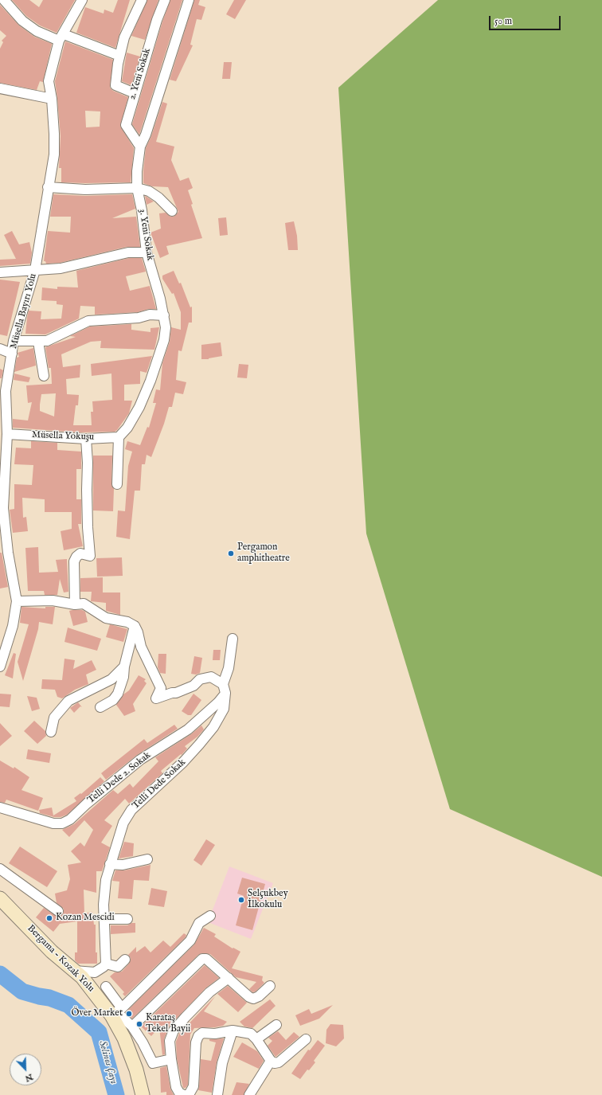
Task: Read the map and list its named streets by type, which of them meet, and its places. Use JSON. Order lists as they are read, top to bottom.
{
  "streets": {
    "main road": ["Bergama - Kozak Yolu"],
    "street": [
      "2. Yeni Sokak",
      "3. Yeni Sokak",
      "Müsella Bayırı Yolu",
      "Müsella Yokuşu",
      "Telli Dede 2. Sokak",
      "Telli Dede Sokak"
    ]
  },
  "crossings": [
    ["2. Yeni Sokak", "3. Yeni Sokak"],
    ["3. Yeni Sokak", "Müsella Yokuşu"],
    ["Müsella Bayırı Yolu", "Müsella Yokuşu"],
    ["Telli Dede 2. Sokak", "Telli Dede Sokak"]
  ],
  "water": ["Selinos Çayı"],
  "places": [
    "Pergamon amphitheatre",
    "Selçukbey İlkokulu",
    "Kozan Mescidi",
    "Över Market",
    "Karataş Tekel Bayii"
  ],
  "scale_bar": "50 m",
  "north": "bottom right"
}
